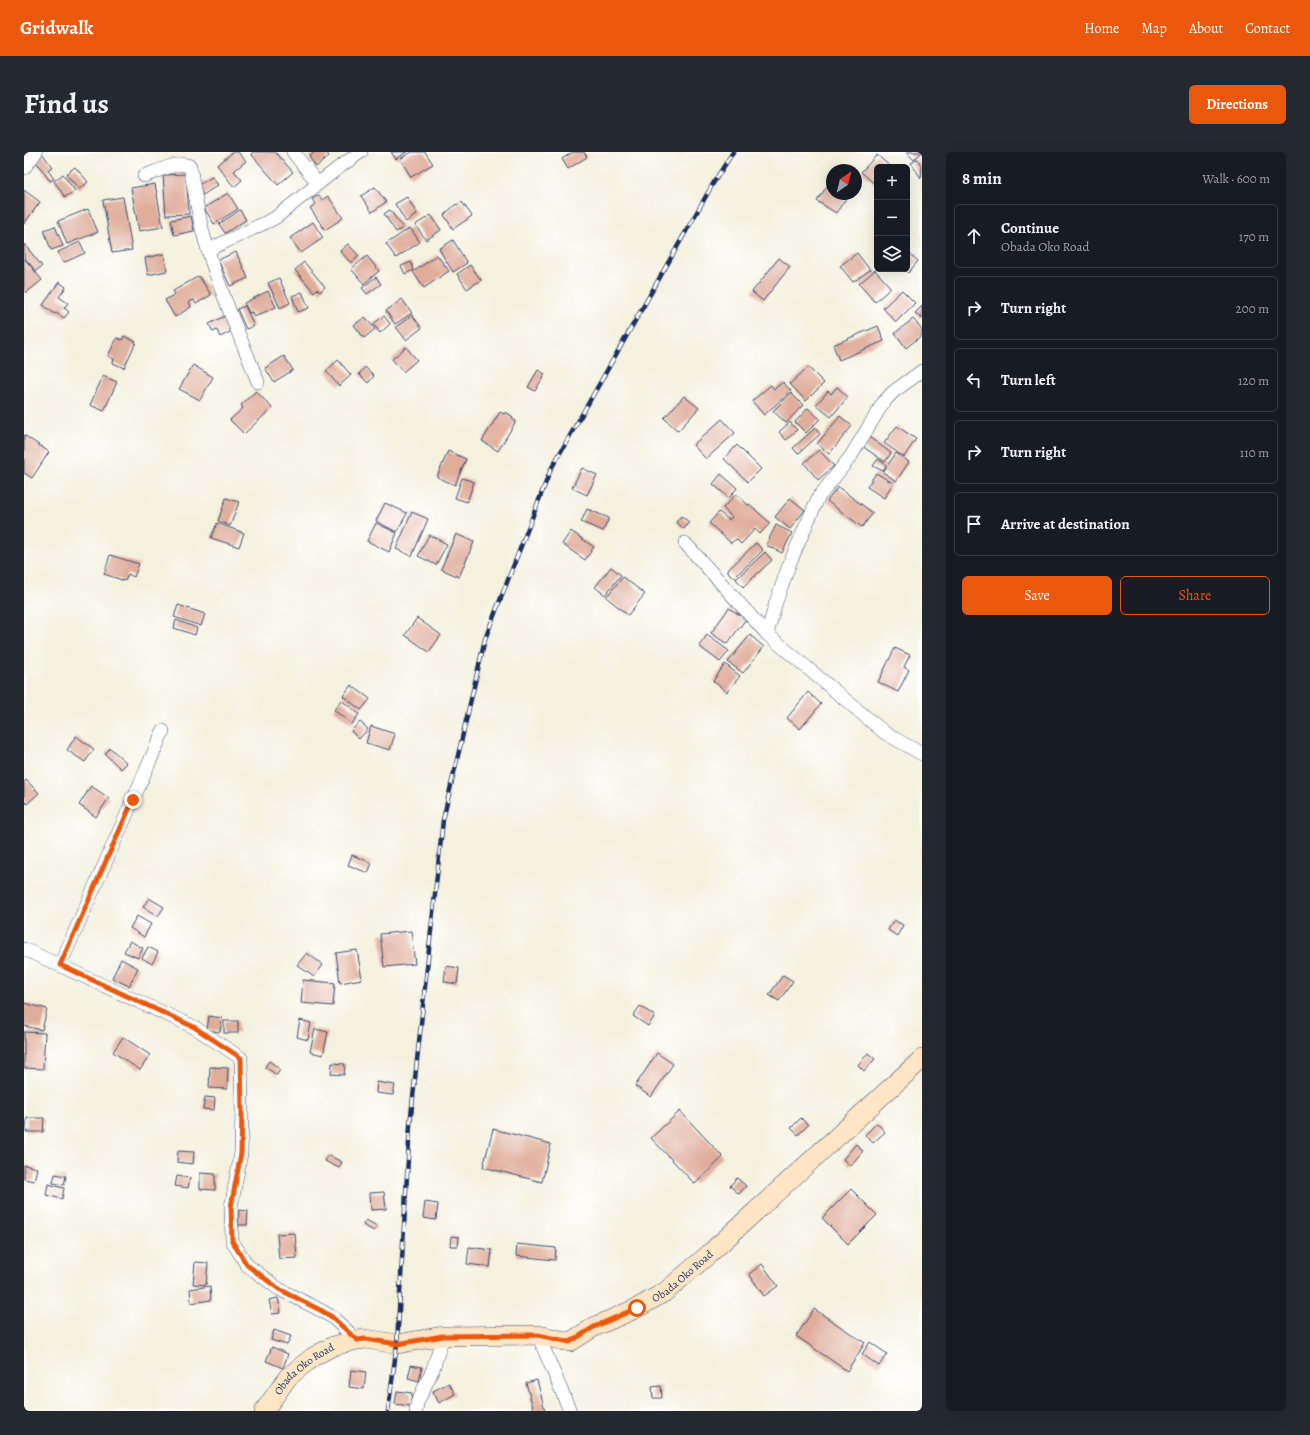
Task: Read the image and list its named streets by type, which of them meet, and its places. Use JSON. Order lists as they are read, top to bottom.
{
  "streets": {
    "main road": ["Obada Oko Road"]
  },
  "north": "top right",
  "page": {
    "header": "Gridwalk",
    "nav": [
      "Home",
      "Map",
      "About",
      "Contact"
    ],
    "title": "Find us",
    "buttons": [
      "Directions",
      ["Save", "Share"]
    ],
    "heading": ["8 min", "Walk · 600 m"],
    "map_buttons": ["+", "−"],
    "list": [
      ["Continue", "Obada Oko Road", "170 m"],
      ["Turn right", "200 m"],
      ["Turn left", "120 m"],
      ["Turn right", "110 m"],
      "Arrive at destination"
    ]
  }
}
